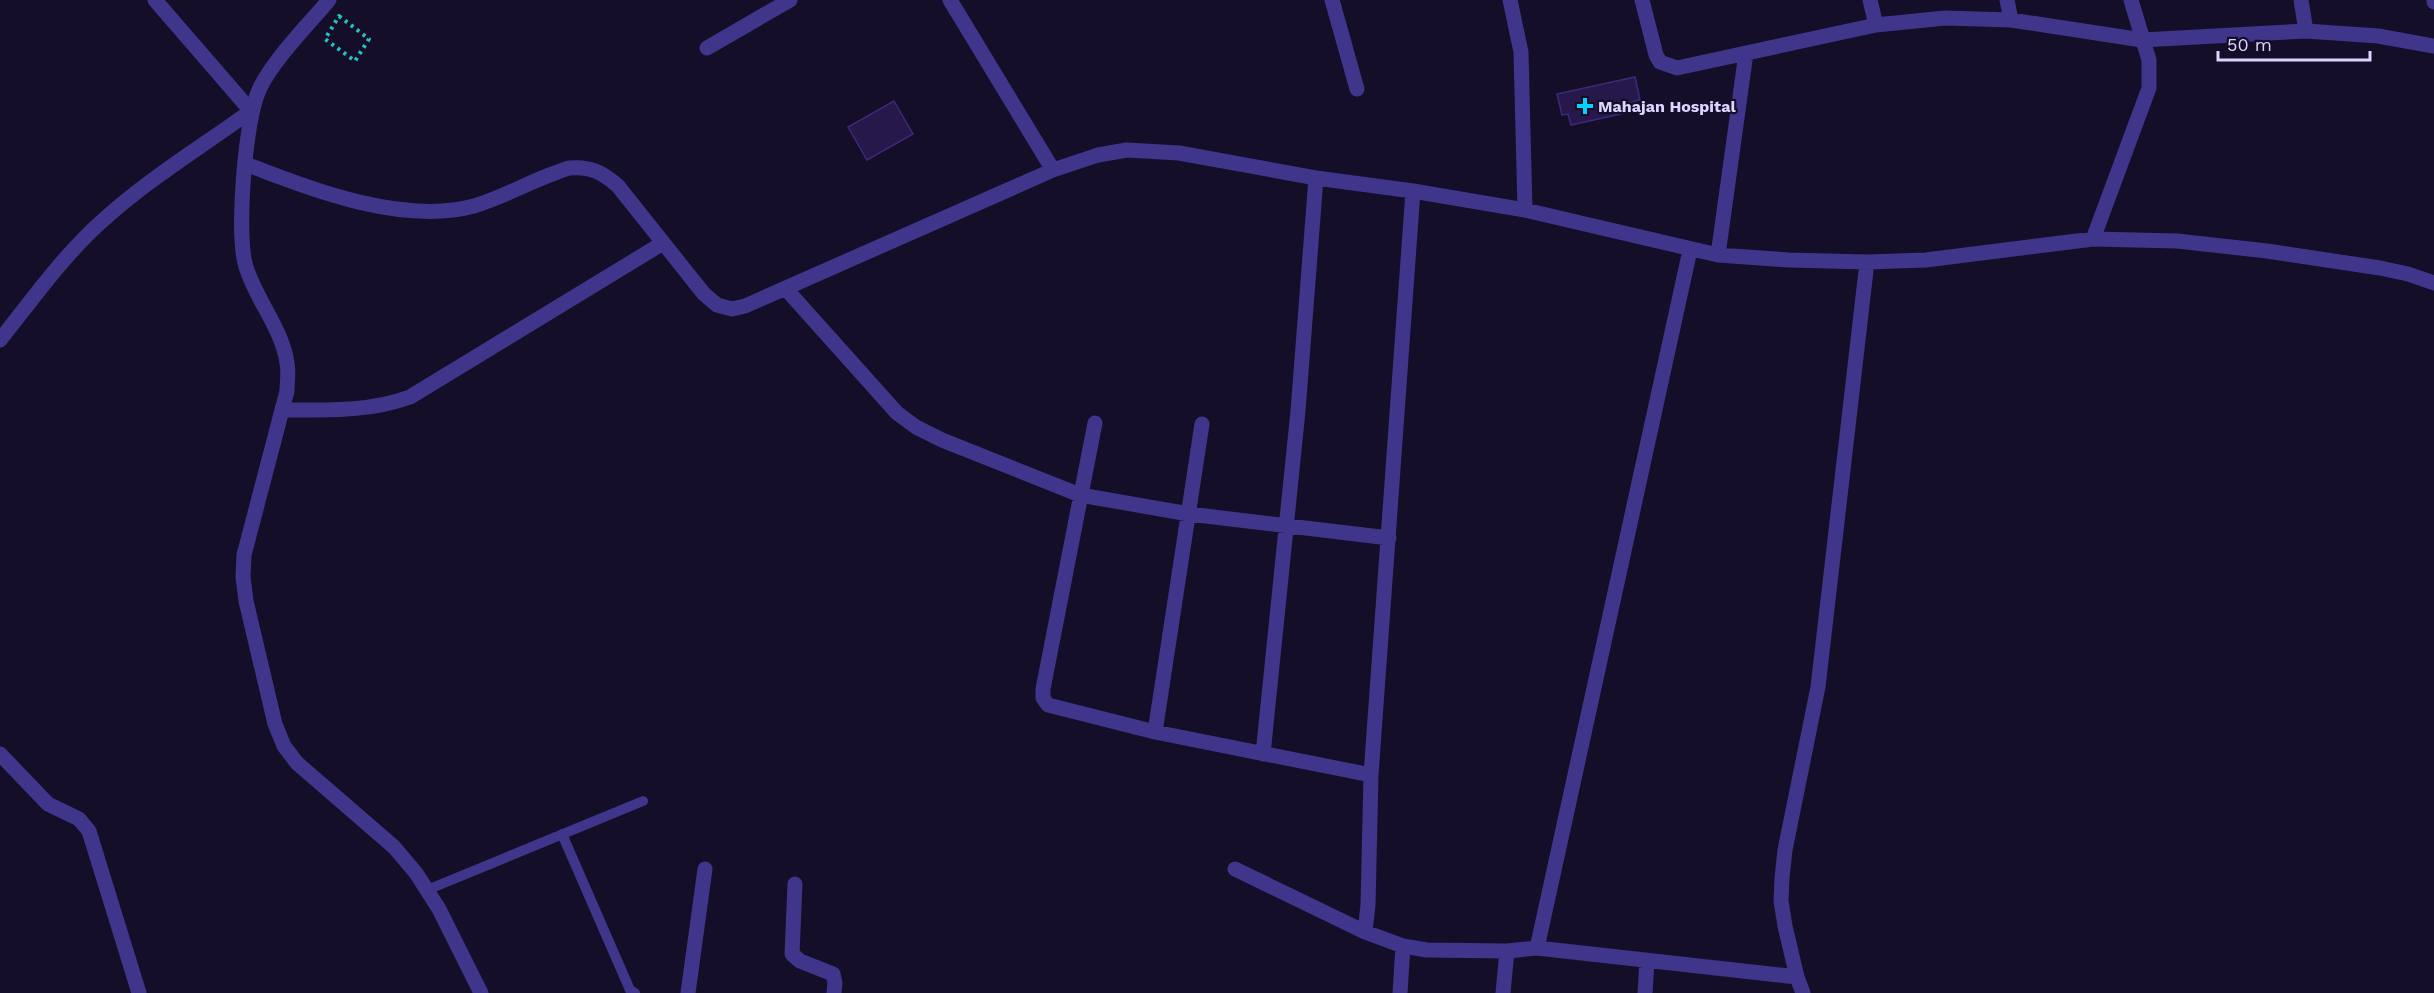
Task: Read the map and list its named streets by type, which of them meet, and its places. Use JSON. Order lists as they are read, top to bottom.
{
  "places": {
    "health": ["Mahajan Hospital"]
  },
  "scale_bar": "50 m"
}
